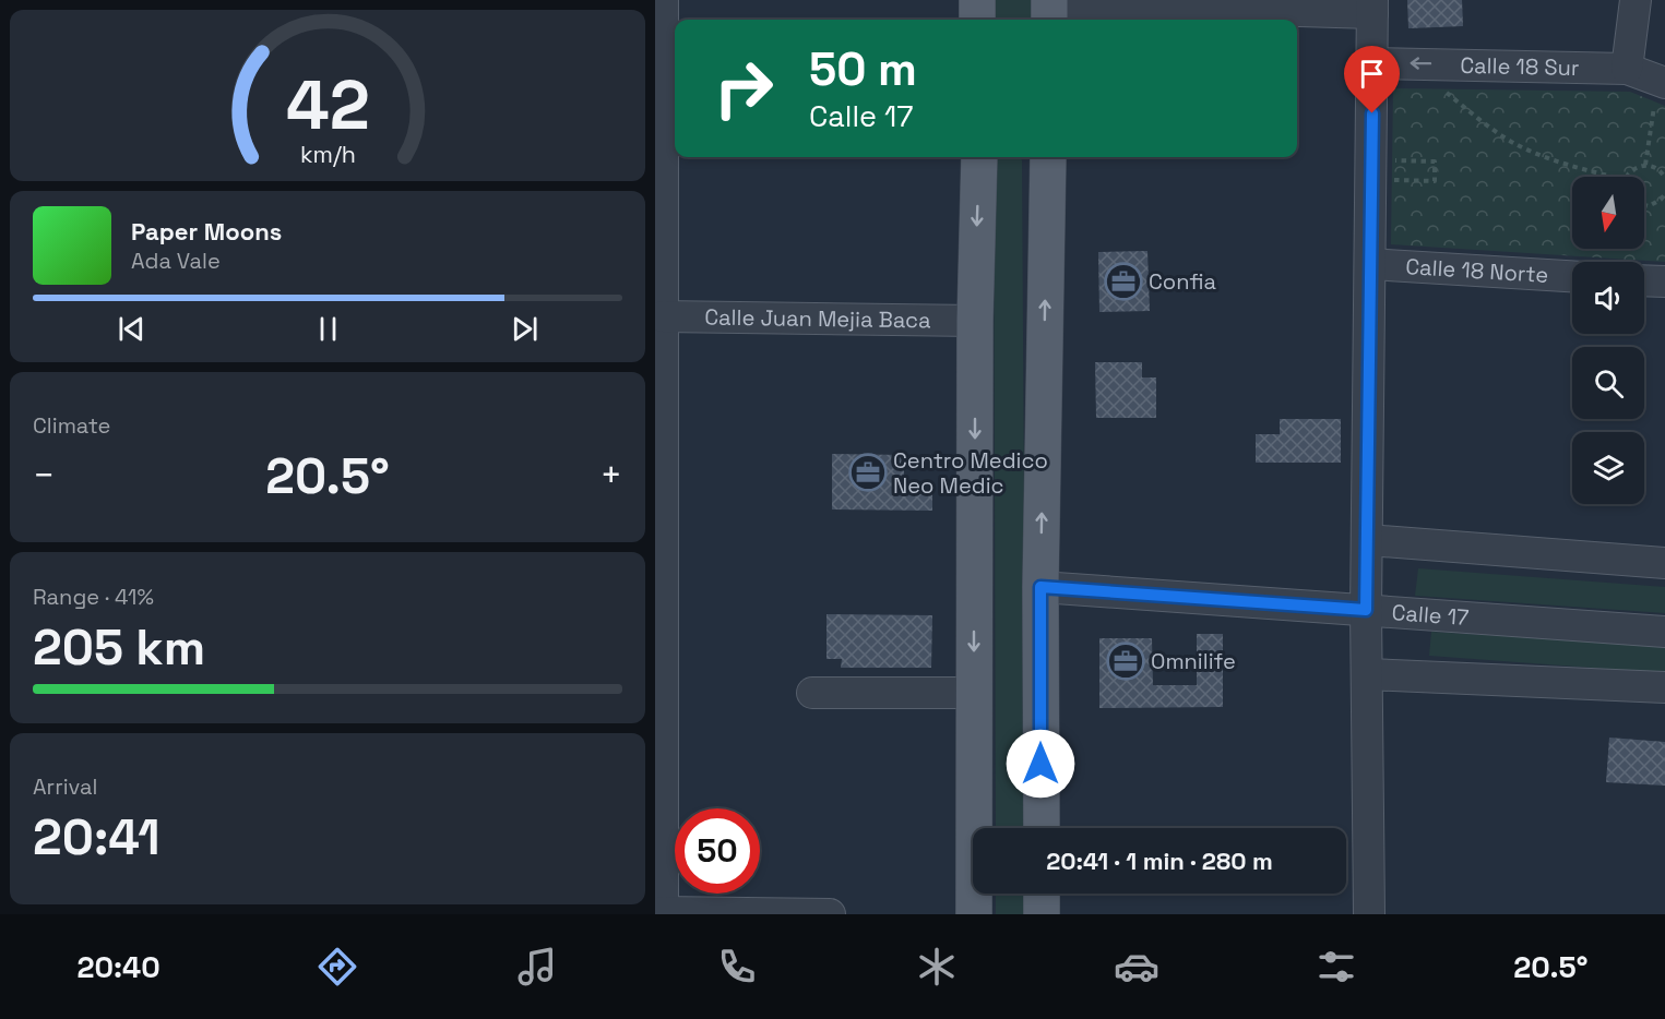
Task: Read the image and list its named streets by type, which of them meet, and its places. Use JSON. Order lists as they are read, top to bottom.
{
  "streets": {
    "street": [
      "Calle 18 Sur",
      "Calle 18 Norte",
      "Calle Juan Mejia Baca",
      "Calle 17"
    ]
  },
  "places": {
    "office": ["Confia", "Centro Medico Neo Medic", "Omnilife"]
  },
  "north": "bottom",
  "page": {
    "turn": ["50 m", "Calle 17"],
    "song": ["Paper Moons", "Ada Vale"],
    "tile": [
      "Climate",
      ["Range · 41%", "205 km"],
      ["Arrival", "20:41"]
    ],
    "heat": ["−", "20.5°", "+"],
    "limit": "50",
    "trip": "20:41 · 1 min · 280 m",
    "tabs": ["20:40", "20.5°"],
    "gauge": ["42", "km/h"]
  }
}
